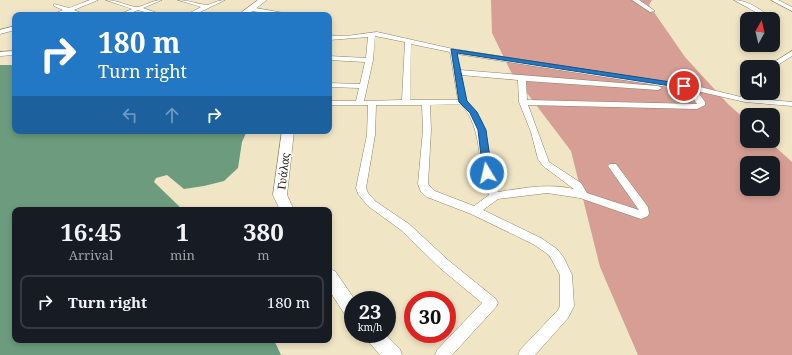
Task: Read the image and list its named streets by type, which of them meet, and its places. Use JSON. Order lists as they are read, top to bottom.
{
  "streets": {
    "street": ["Γυάλας"]
  },
  "north": "top",
  "page": {
    "turn": ["180 m", "Turn right"],
    "eta": [
      "16:45",
      "Arrival",
      "1",
      "min",
      "380",
      "m"
    ],
    "list": [
      {
        "name": "Turn right",
        "value": "180 m"
      }
    ],
    "speed": "23 km/h",
    "limit": "30"
  }
}
